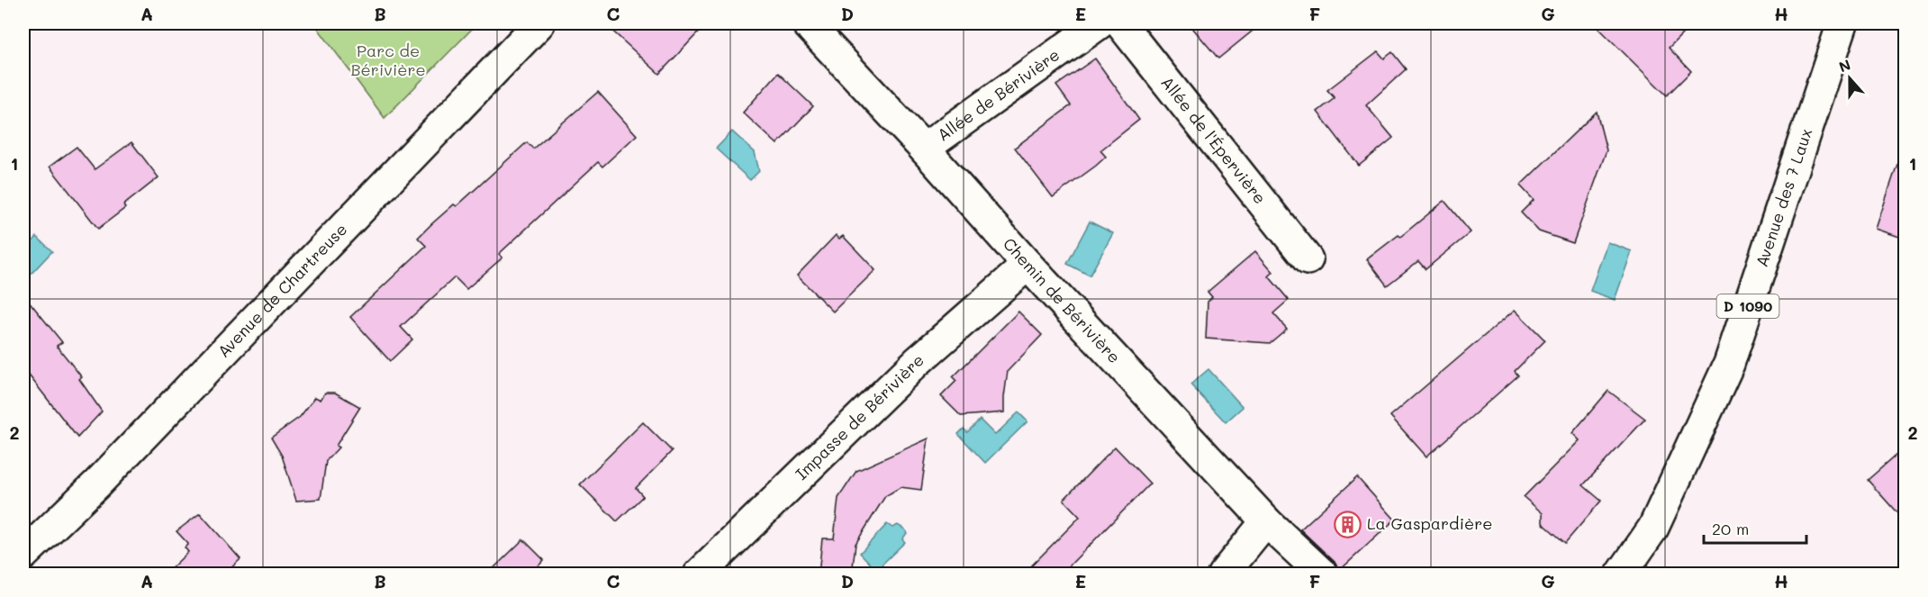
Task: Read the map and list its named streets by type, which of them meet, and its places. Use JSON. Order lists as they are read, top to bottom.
{
  "streets": {
    "street": [
      "Allée de Bérivière",
      "Allée de l'Épervière",
      "Avenue des 7 Laux",
      "Avenue de Chartreuse",
      "Chemin de Bérivière",
      "D 1090",
      "Impasse de Bérivière"
    ]
  },
  "crossings": [
    ["Allée de Bérivière", "Chemin de Bérivière"],
    ["Chemin de Bérivière", "Impasse de Bérivière"]
  ],
  "parks": ["Parc de Bérivière"],
  "places": {
    "building": ["La Gaspardière"]
  },
  "scale_bar": "20 m",
  "north": "top",
  "grid": {
    "columns": [
      "A",
      "B",
      "C",
      "D",
      "E",
      "F",
      "G",
      "H"
    ],
    "rows": ["1", "2"]
  }
}
